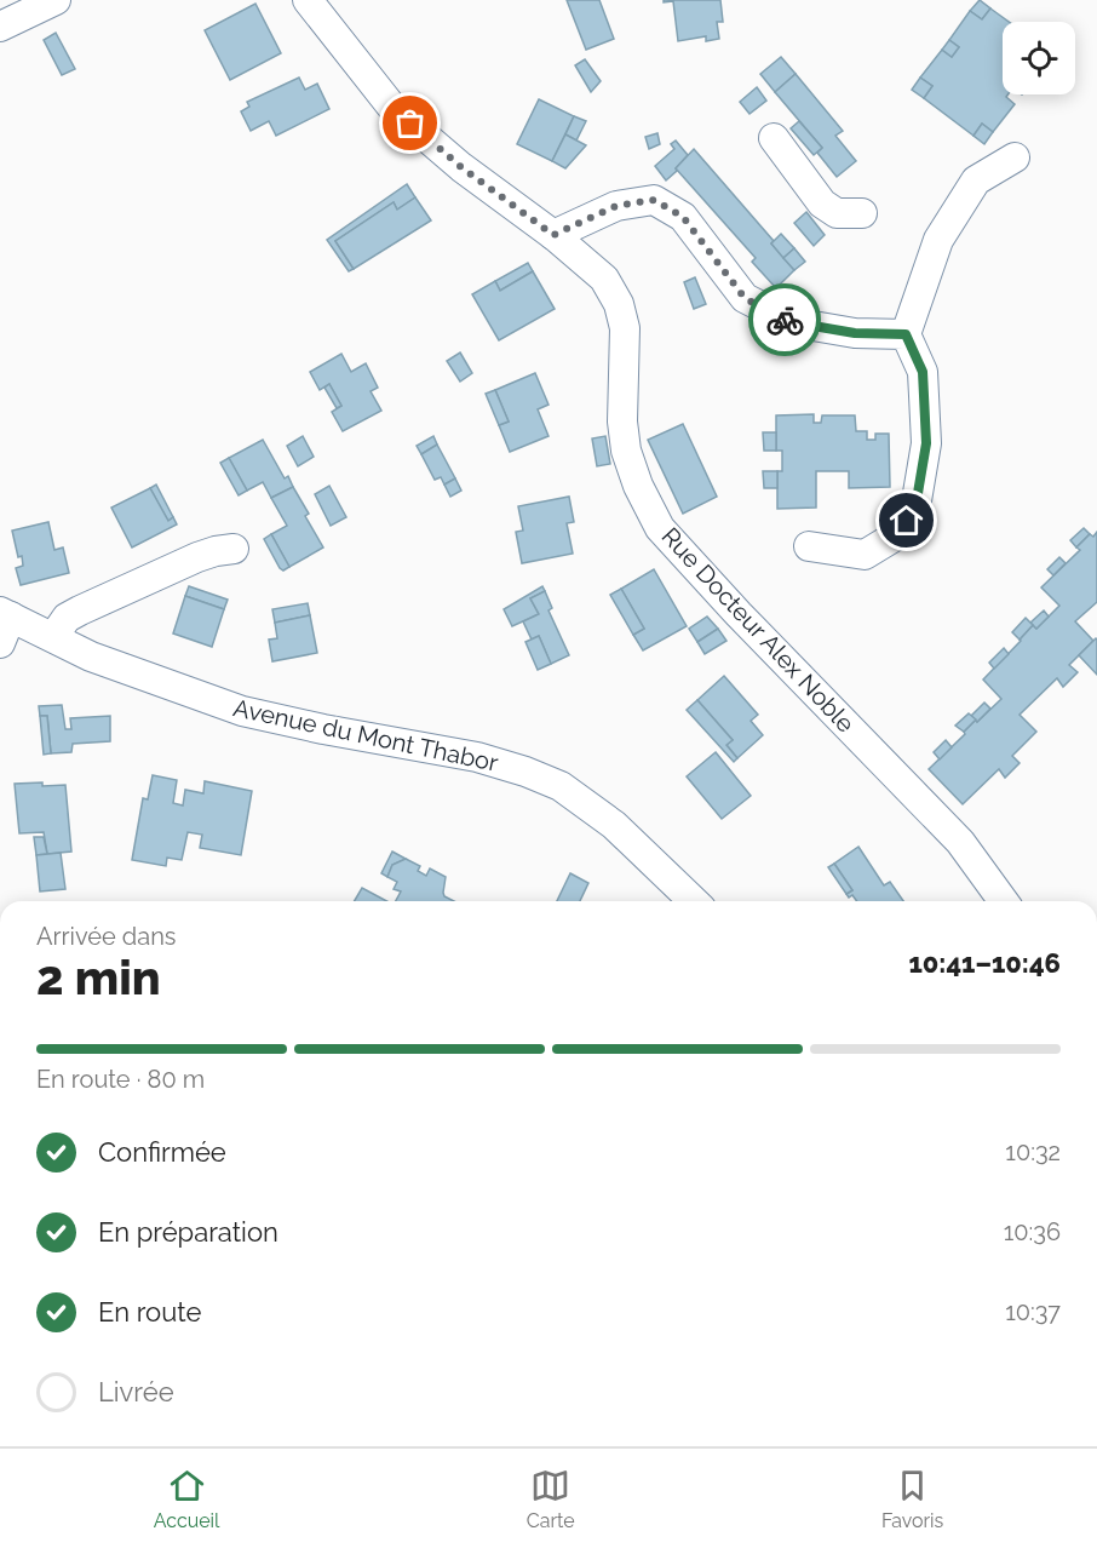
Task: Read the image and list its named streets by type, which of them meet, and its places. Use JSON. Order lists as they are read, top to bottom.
{
  "streets": {
    "street": ["Rue Docteur Alex Noble", "Avenue du Mont Thabor"]
  },
  "page": {
    "heading": ["2 min", "Arrivée dans", "10:41–10:46"],
    "bar": "En route · 80 m",
    "list": [
      ["Confirmée", "10:32"],
      ["En préparation", "10:36"],
      ["En route", "10:37"],
      "Livrée"
    ],
    "tabs": ["Accueil", "Carte", "Favoris"]
  }
}
